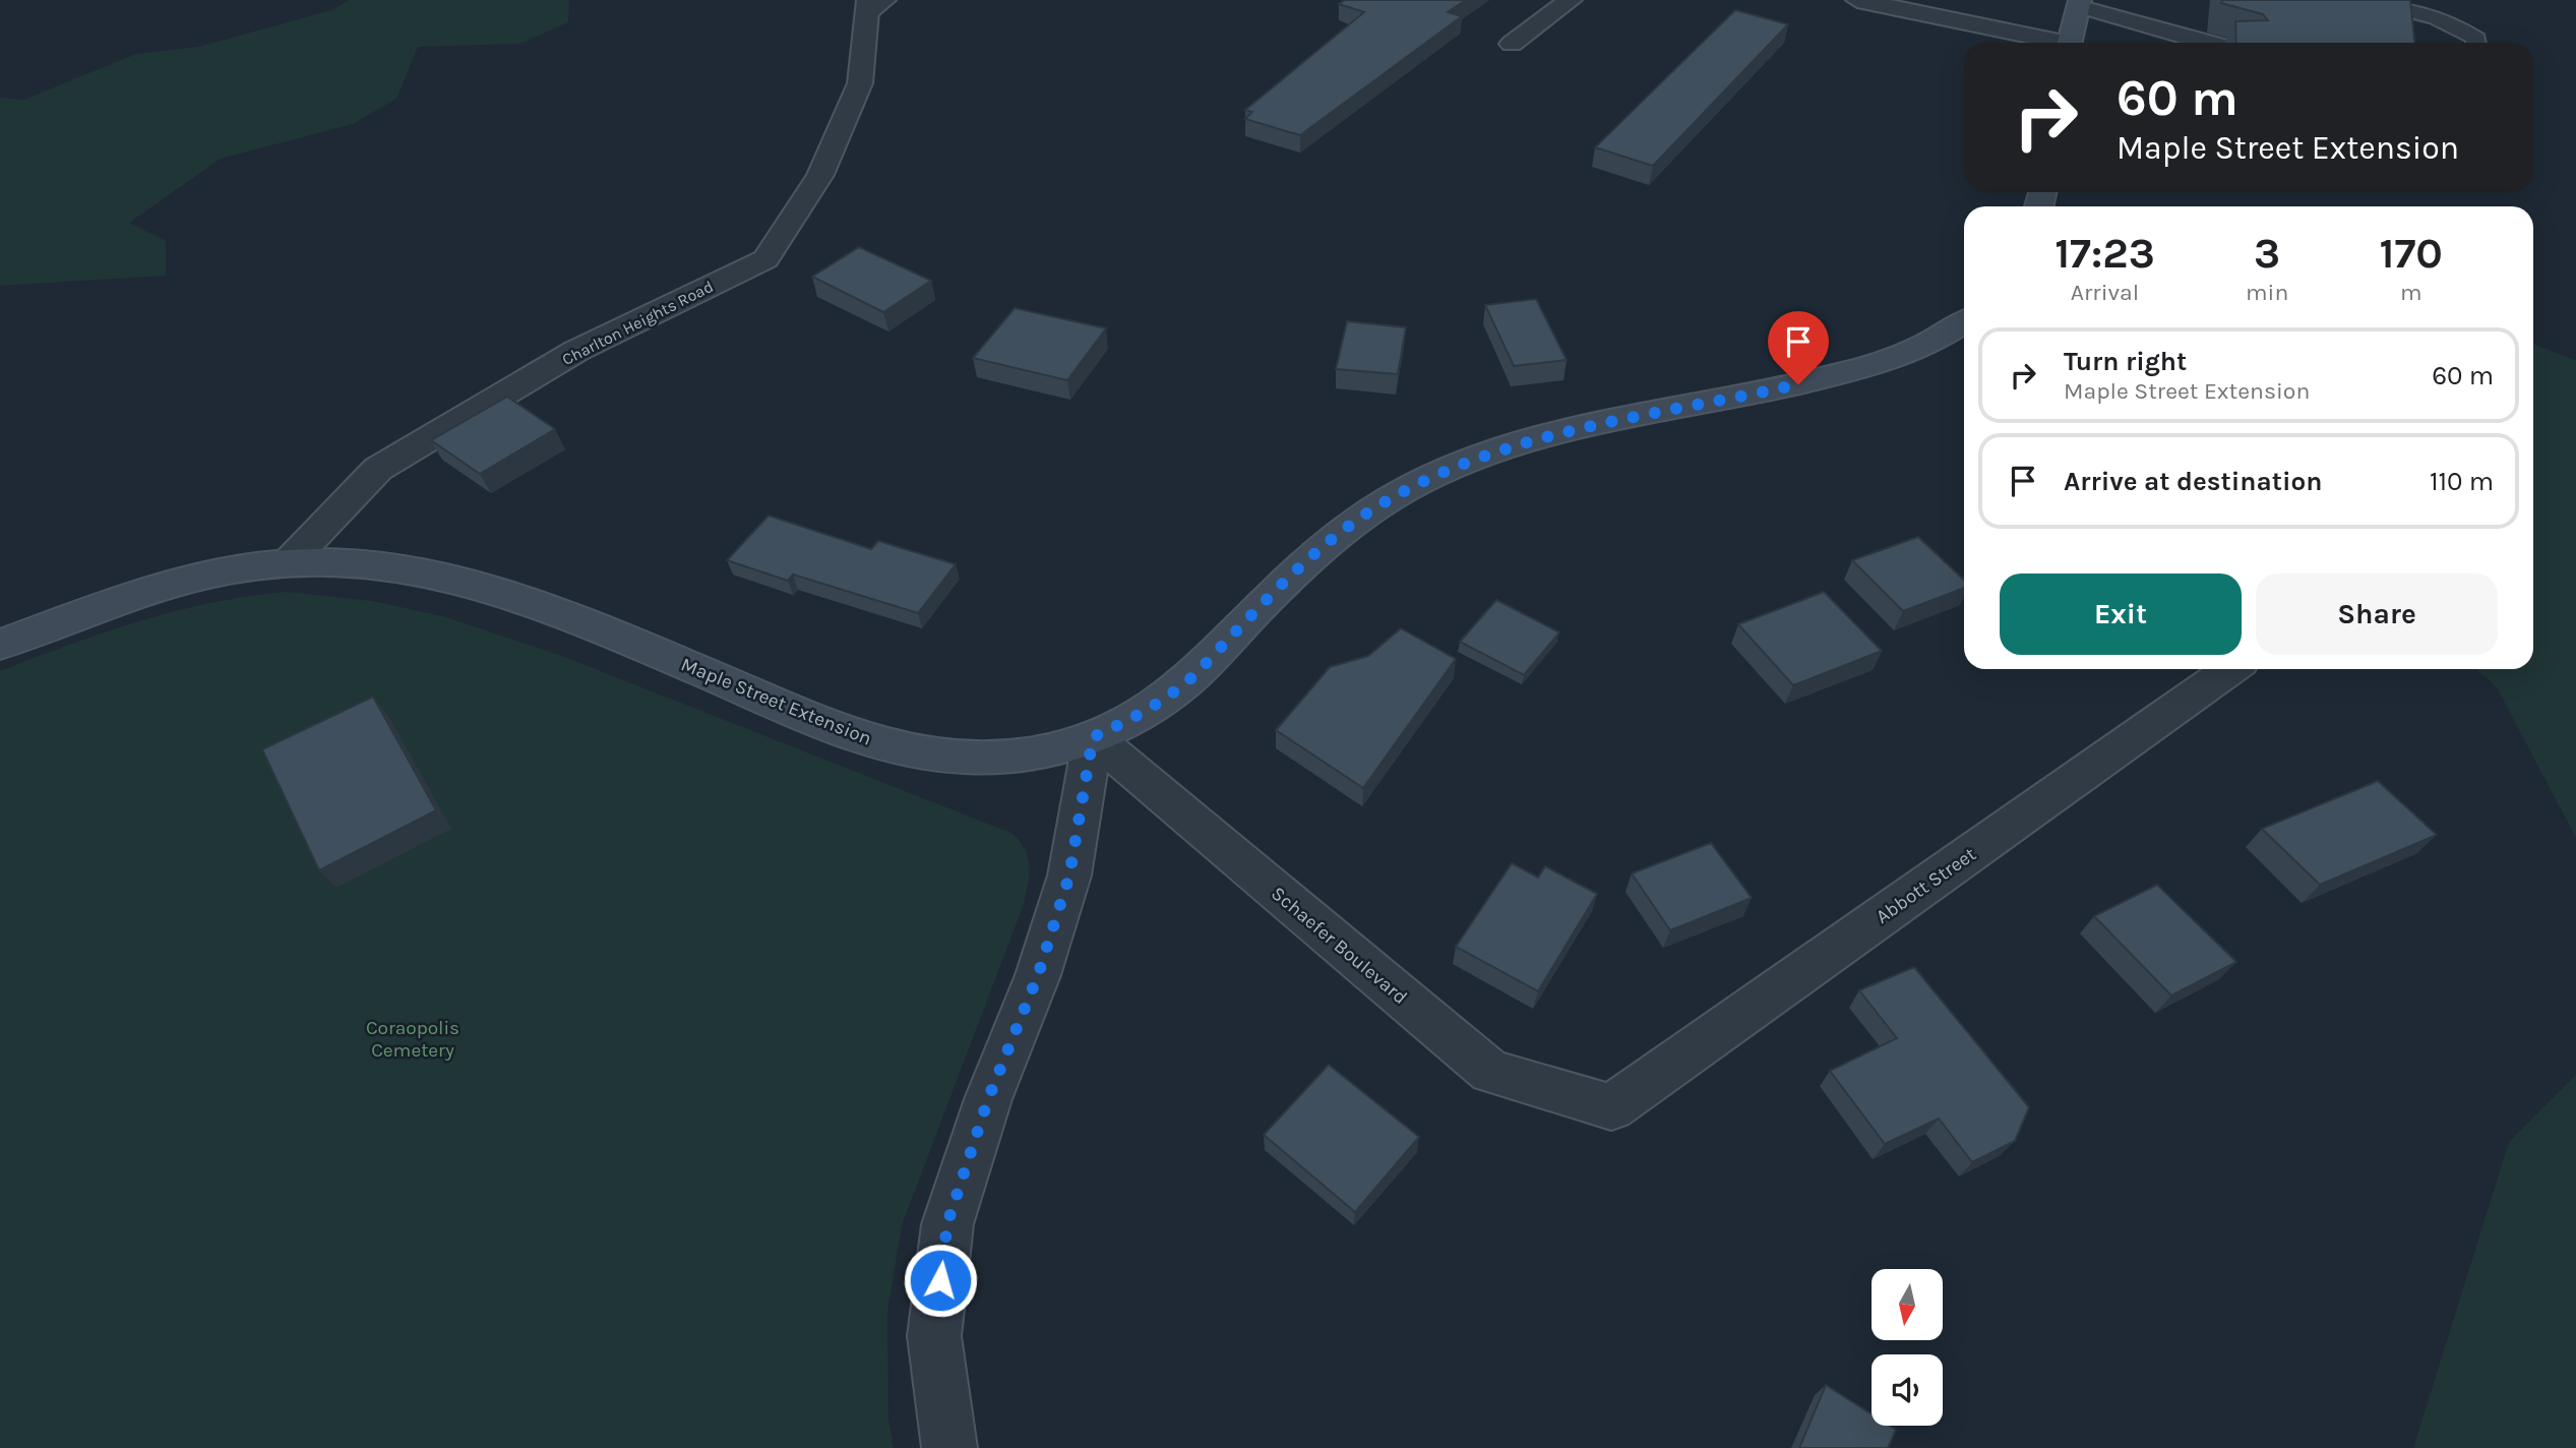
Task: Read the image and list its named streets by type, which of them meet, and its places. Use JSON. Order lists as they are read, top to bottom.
{
  "streets": {
    "street": [
      "Charlton Heights Road",
      "Maple Street Extension",
      "Abbott Street",
      "Schaefer Boulevard"
    ]
  },
  "crossings": [
    ["Charlton Heights Road", "Maple Street Extension"],
    ["Maple Street Extension", "Schaefer Boulevard"],
    ["Abbott Street", "Schaefer Boulevard"]
  ],
  "parks": ["Coraopolis Cemetery"],
  "north": "bottom",
  "page": {
    "turn": ["60 m", "Maple Street Extension"],
    "eta": [
      "17:23",
      "Arrival",
      "3",
      "min",
      "170",
      "m"
    ],
    "list": [
      {
        "name": "Turn right",
        "note": "Maple Street Extension",
        "value": "60 m"
      },
      {
        "name": "Arrive at destination",
        "value": "110 m"
      }
    ],
    "buttons": ["Exit", "Share"]
  }
}
